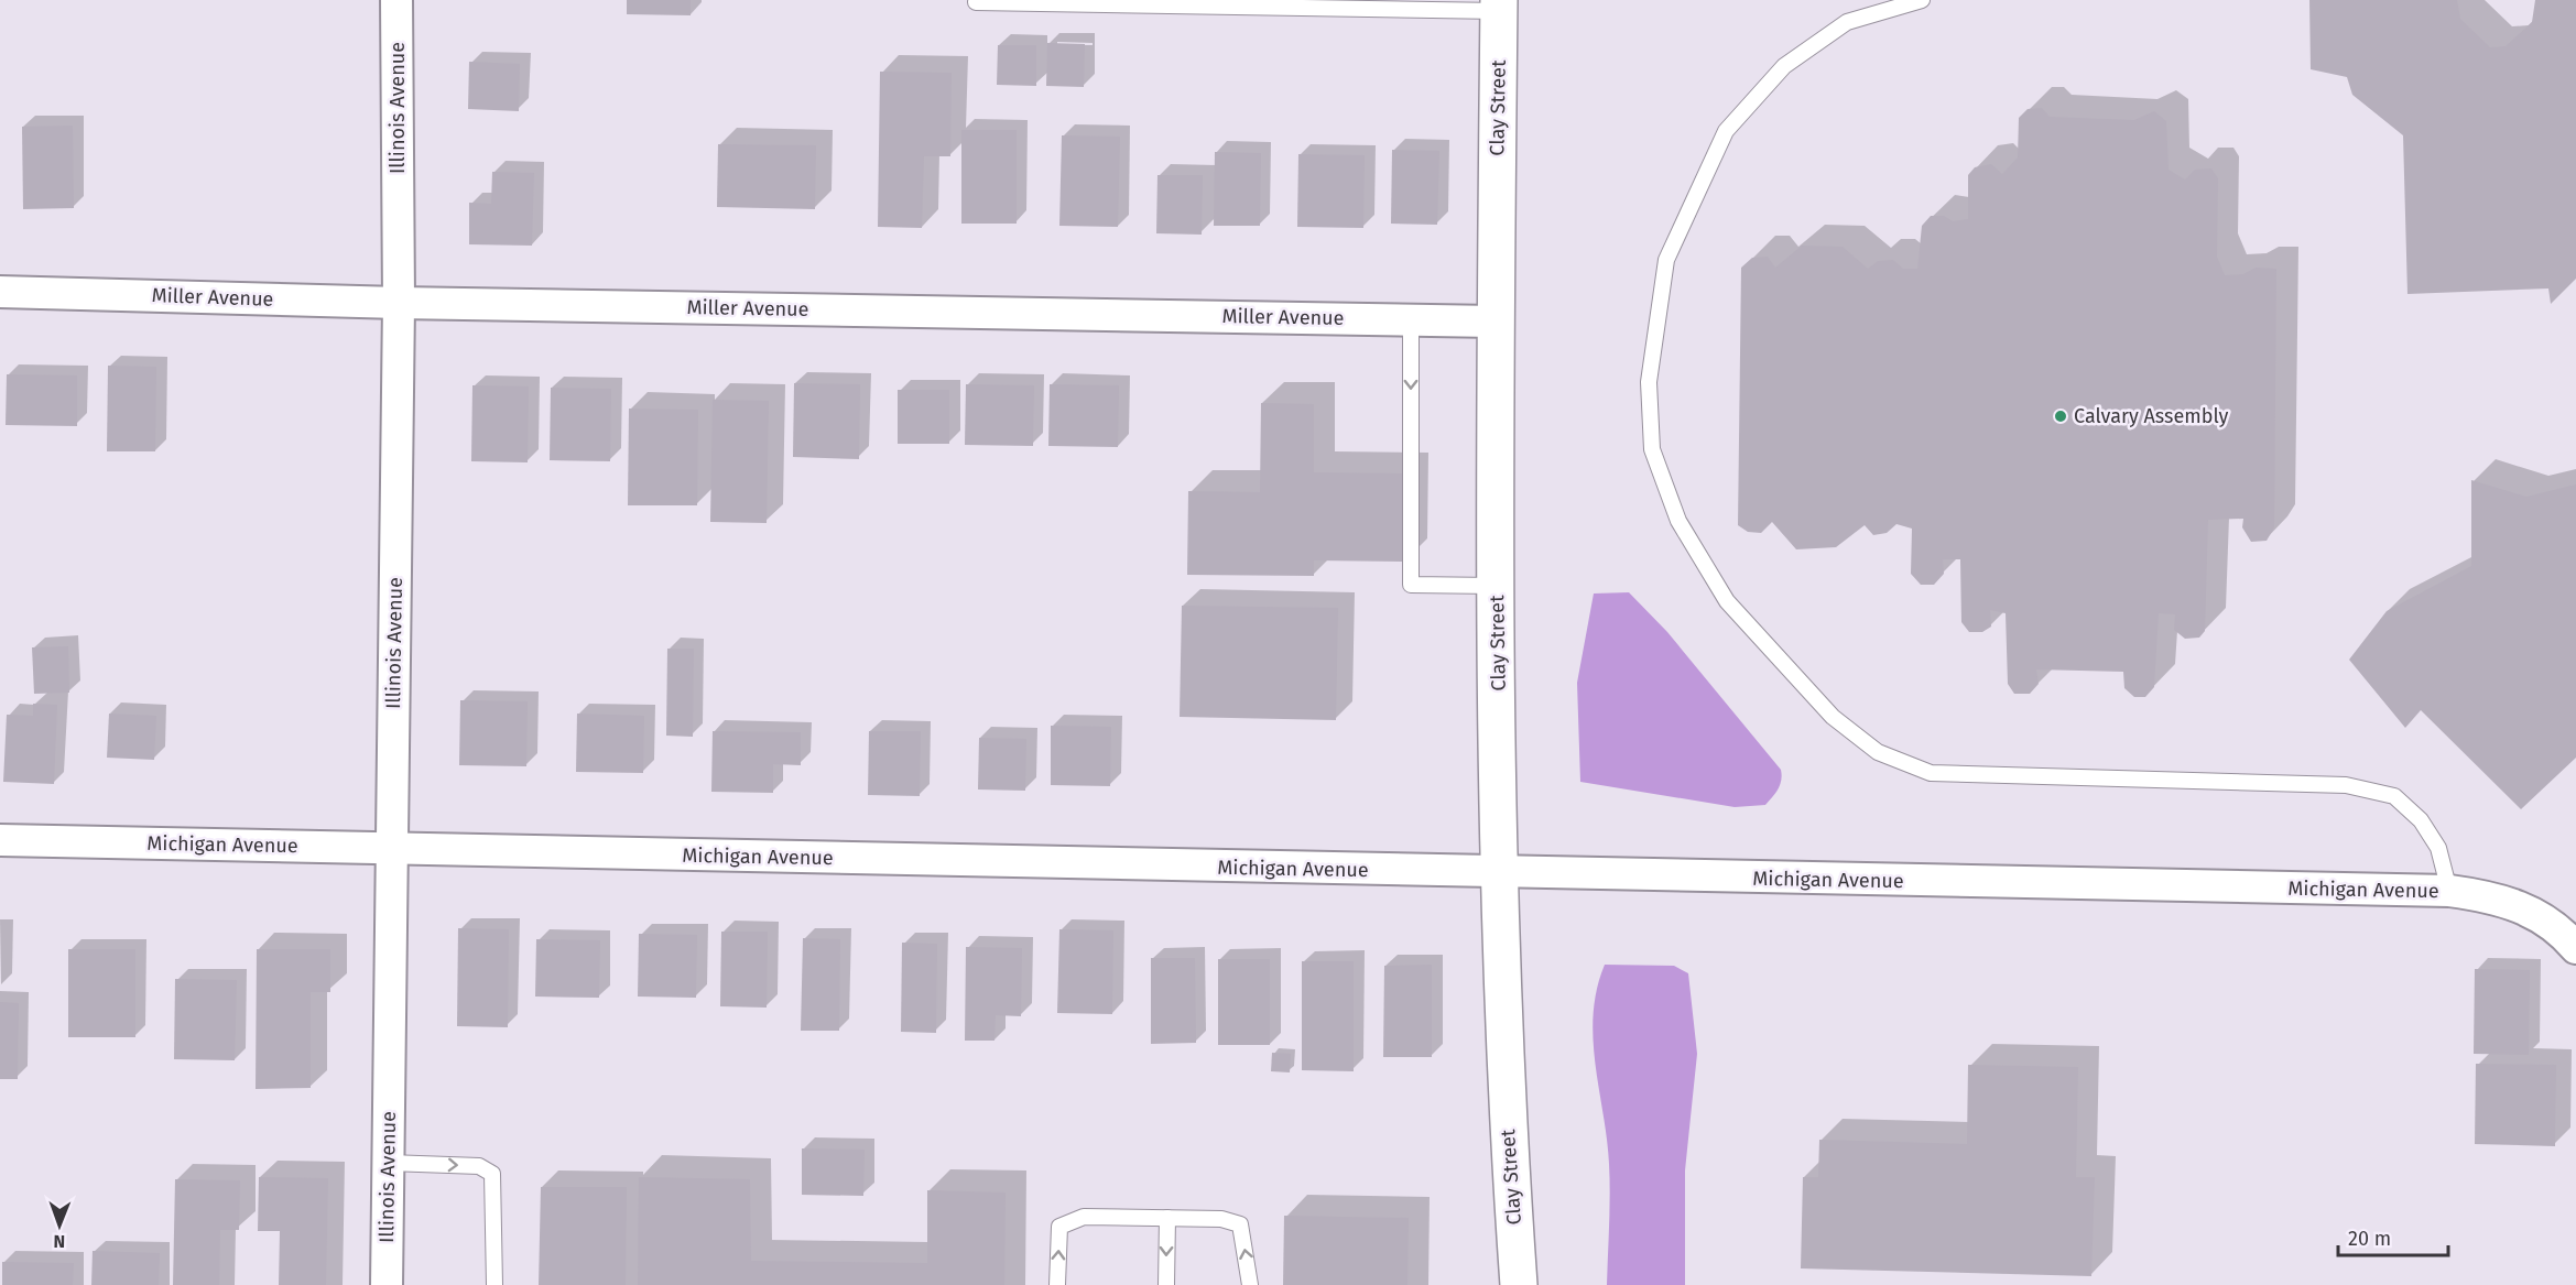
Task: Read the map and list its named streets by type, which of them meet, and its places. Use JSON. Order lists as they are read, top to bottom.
{
  "streets": {
    "street": [
      "Illinois Avenue",
      "Clay Street",
      "Miller Avenue",
      "Michigan Avenue"
    ]
  },
  "crossings": [
    ["Illinois Avenue", "Miller Avenue"],
    ["Illinois Avenue", "Michigan Avenue"],
    ["Clay Street", "Miller Avenue"],
    ["Clay Street", "Michigan Avenue"]
  ],
  "places": ["Calvary Assembly"],
  "scale_bar": "20 m",
  "north": "bottom"
}
